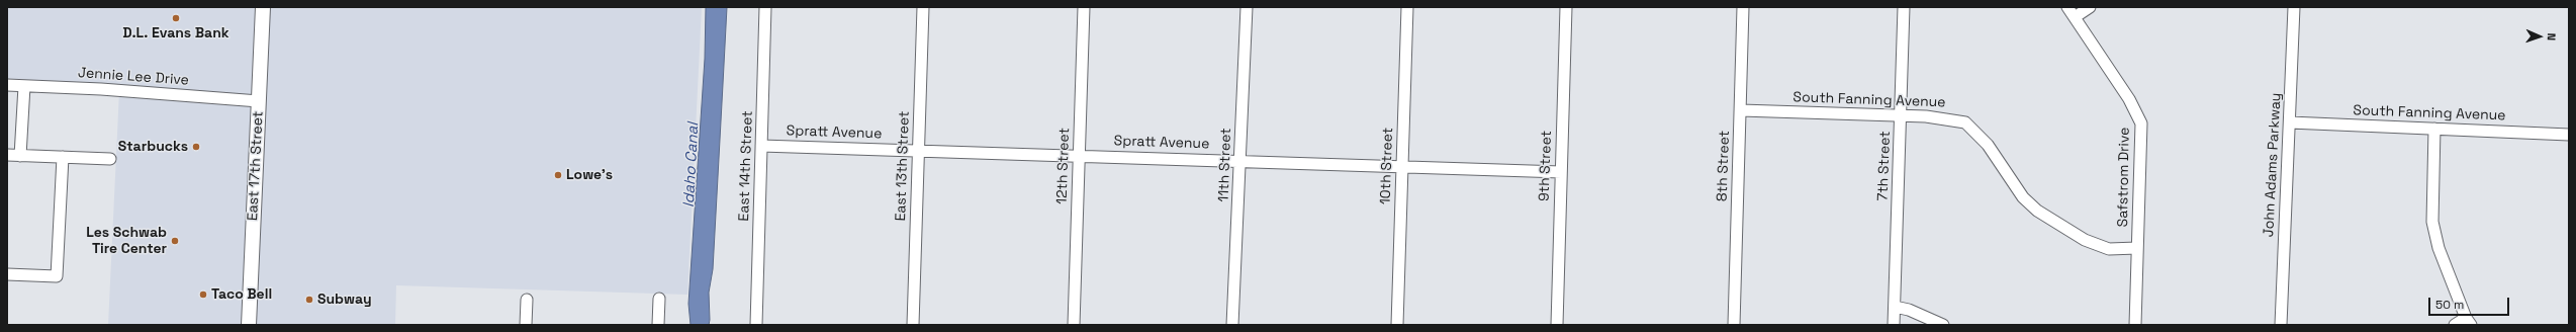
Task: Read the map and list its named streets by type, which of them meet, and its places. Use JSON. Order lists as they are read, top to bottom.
{
  "streets": {
    "main road": ["East 17th Street"],
    "street": [
      "Jennie Lee Drive",
      "South Fanning Avenue",
      "Spratt Avenue",
      "11th Street",
      "John Adams Parkway",
      "East 14th Street",
      "East 13th Street",
      "12th Street",
      "10th Street",
      "9th Street",
      "8th Street",
      "7th Street",
      "Safstrom Drive"
    ]
  },
  "crossings": [
    ["Jennie Lee Drive", "East 17th Street"],
    ["South Fanning Avenue", "John Adams Parkway"],
    ["South Fanning Avenue", "8th Street"],
    ["South Fanning Avenue", "7th Street"],
    ["South Fanning Avenue", "Safstrom Drive"],
    ["Spratt Avenue", "11th Street"],
    ["Spratt Avenue", "East 14th Street"],
    ["Spratt Avenue", "East 13th Street"],
    ["Spratt Avenue", "12th Street"],
    ["Spratt Avenue", "10th Street"],
    ["Spratt Avenue", "9th Street"]
  ],
  "water": ["Idaho Canal"],
  "places": [
    "D.L. Evans Bank",
    "Starbucks",
    "Lowe's",
    "Les Schwab Tire Center",
    "Taco Bell",
    "Subway"
  ],
  "scale_bar": "50 m",
  "north": "right"
}
